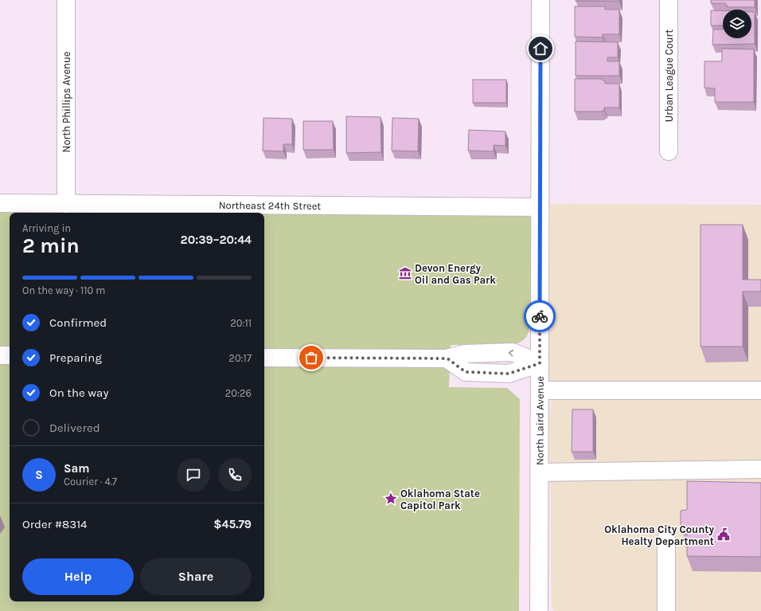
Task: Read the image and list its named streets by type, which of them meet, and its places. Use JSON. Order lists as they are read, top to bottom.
{
  "streets": {
    "street": [
      "Urban League Court",
      "North Phillips Avenue",
      "Northeast 24th Street",
      "North Laird Avenue"
    ]
  },
  "crossings": [
    ["North Phillips Avenue", "Northeast 24th Street"],
    ["Northeast 24th Street", "North Laird Avenue"]
  ],
  "places": {
    "museum": ["Devon Energy Oil and Gas Park"],
    "place": ["Oklahoma State Capitol Park"],
    "public building": ["Oklahoma City County Healty Department"]
  },
  "page": {
    "heading": ["2 min", "Arriving in", "20:39–20:44"],
    "panel": [
      "Sam",
      "Courier · 4.7",
      "Order #8314",
      "$45.79"
    ],
    "bar": "On the way · 110 m",
    "list": [
      ["Confirmed", "20:11"],
      ["Preparing", "20:17"],
      ["On the way", "20:26"],
      "Delivered"
    ],
    "round": "S",
    "buttons": ["Help", "Share"]
  }
}
